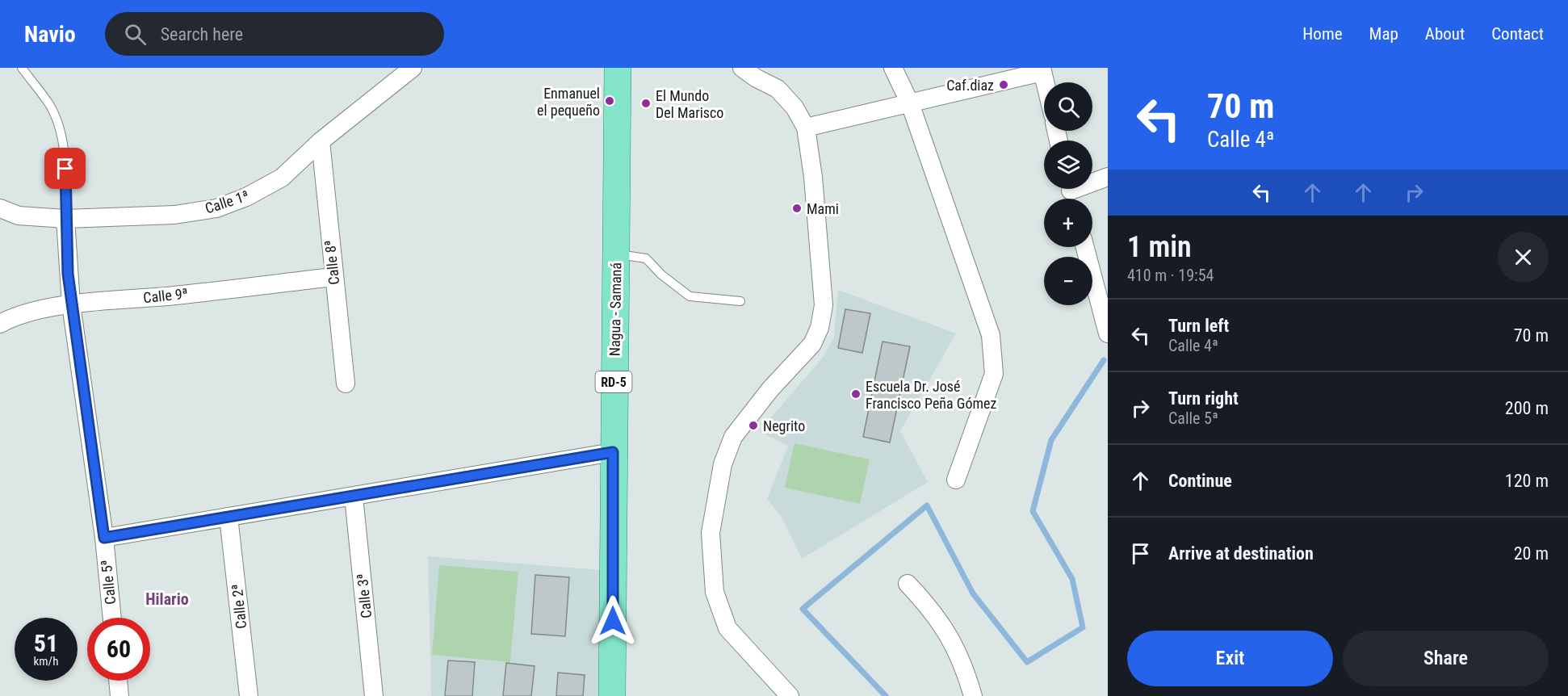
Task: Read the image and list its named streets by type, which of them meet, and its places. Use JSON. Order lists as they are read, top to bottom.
{
  "streets": {
    "main road": ["Nagua - Samaná", "RD-5"],
    "street": [
      "Calle 1ª",
      "Calle 8ª",
      "Calle 9ª",
      "Calle 5ª",
      "Calle 3ª",
      "Calle 2ª"
    ]
  },
  "crossings": [
    ["Calle 1ª", "Calle 8ª"],
    ["Calle 1ª", "Calle 5ª"],
    ["Calle 8ª", "Calle 9ª"],
    ["Calle 9ª", "Calle 5ª"]
  ],
  "districts": ["Hilario"],
  "places": [
    "Caf.diaz",
    "Enmanuel el pequeño",
    "El Mundo Del Marisco",
    "Mami",
    "Escuela Dr. José Francisco Peña Gómez",
    "Negrito"
  ],
  "page": {
    "header": "Navio",
    "search": "Search here",
    "nav": [
      "Home",
      "Map",
      "About",
      "Contact"
    ],
    "turn": ["70 m", "Calle 4ª"],
    "map_buttons": ["+", "−"],
    "heading": ["1 min", "410 m · 19:54"],
    "list": [
      {
        "name": "Turn left",
        "note": "Calle 4ª",
        "value": "70 m"
      },
      {
        "name": "Turn right",
        "note": "Calle 5ª",
        "value": "200 m"
      },
      {
        "name": "Continue",
        "value": "120 m"
      },
      {
        "name": "Arrive at destination",
        "value": "20 m"
      }
    ],
    "speed": "51 km/h",
    "limit": "60",
    "buttons": ["Exit", "Share"]
  }
}
